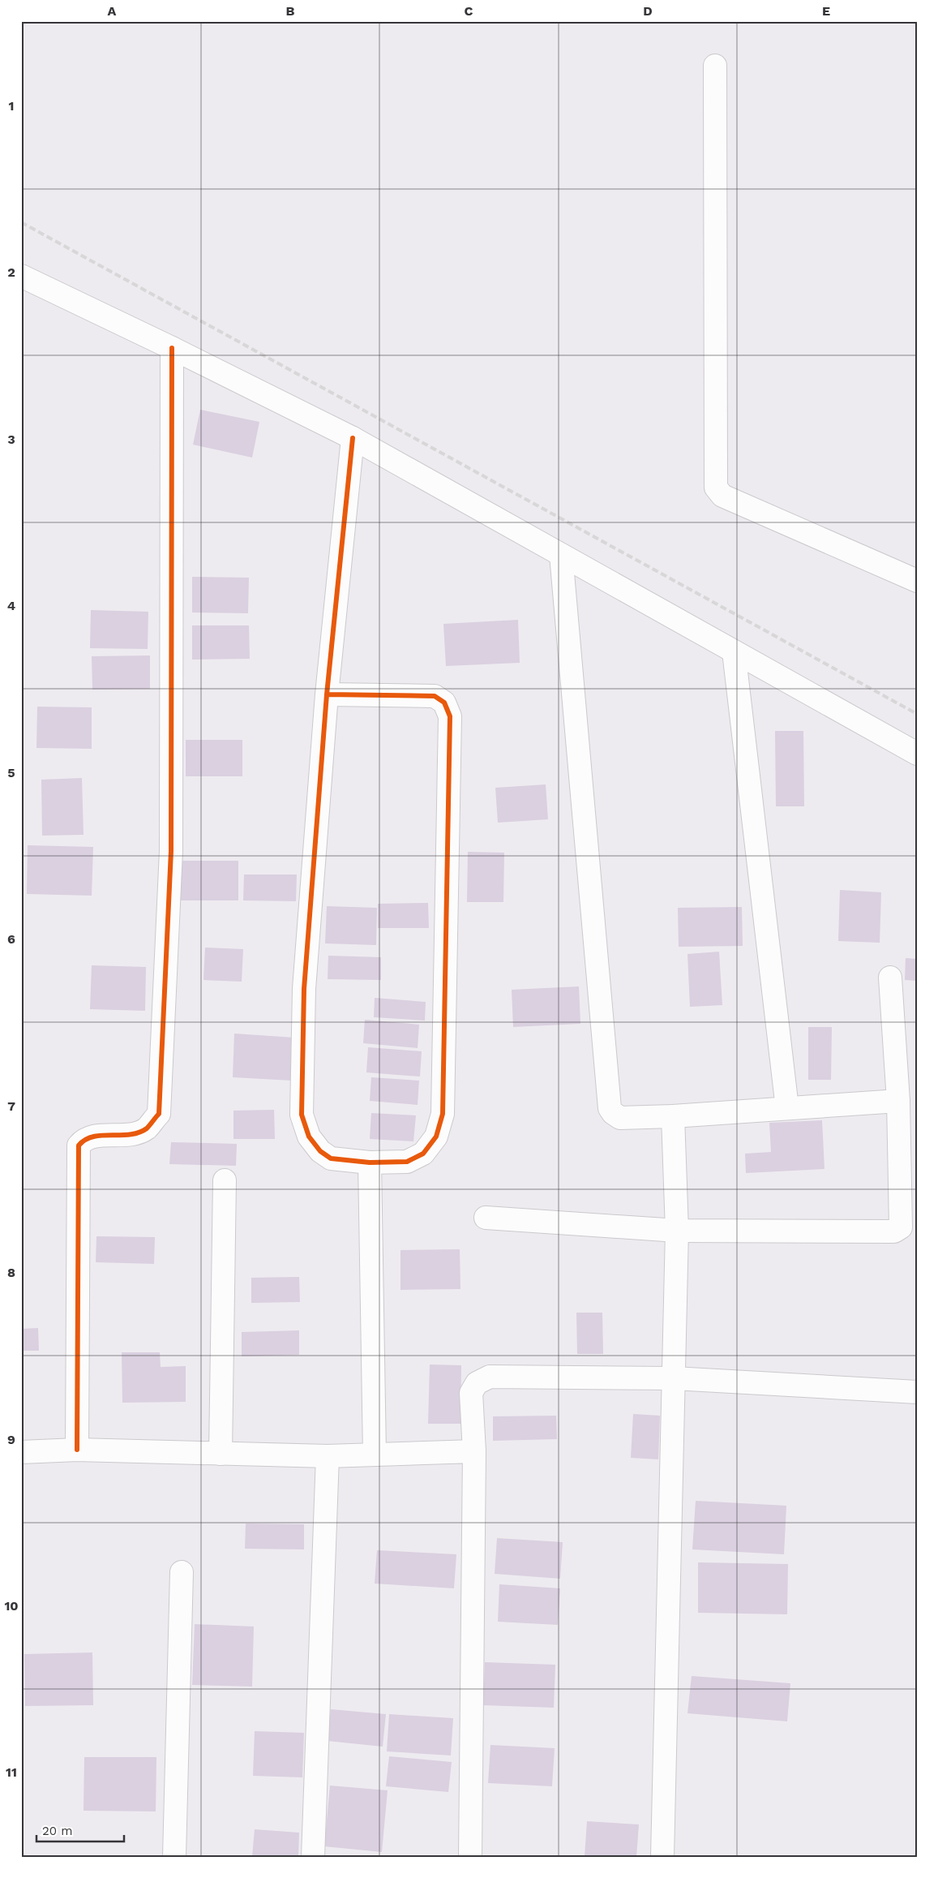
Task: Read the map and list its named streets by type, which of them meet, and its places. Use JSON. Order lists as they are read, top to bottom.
{
  "scale_bar": "20 m",
  "grid": {
    "columns": [
      "A",
      "B",
      "C",
      "D",
      "E"
    ],
    "rows": [
      "1",
      "2",
      "3",
      "4",
      "5",
      "6",
      "7",
      "8",
      "9",
      "10",
      "11"
    ]
  }
}
